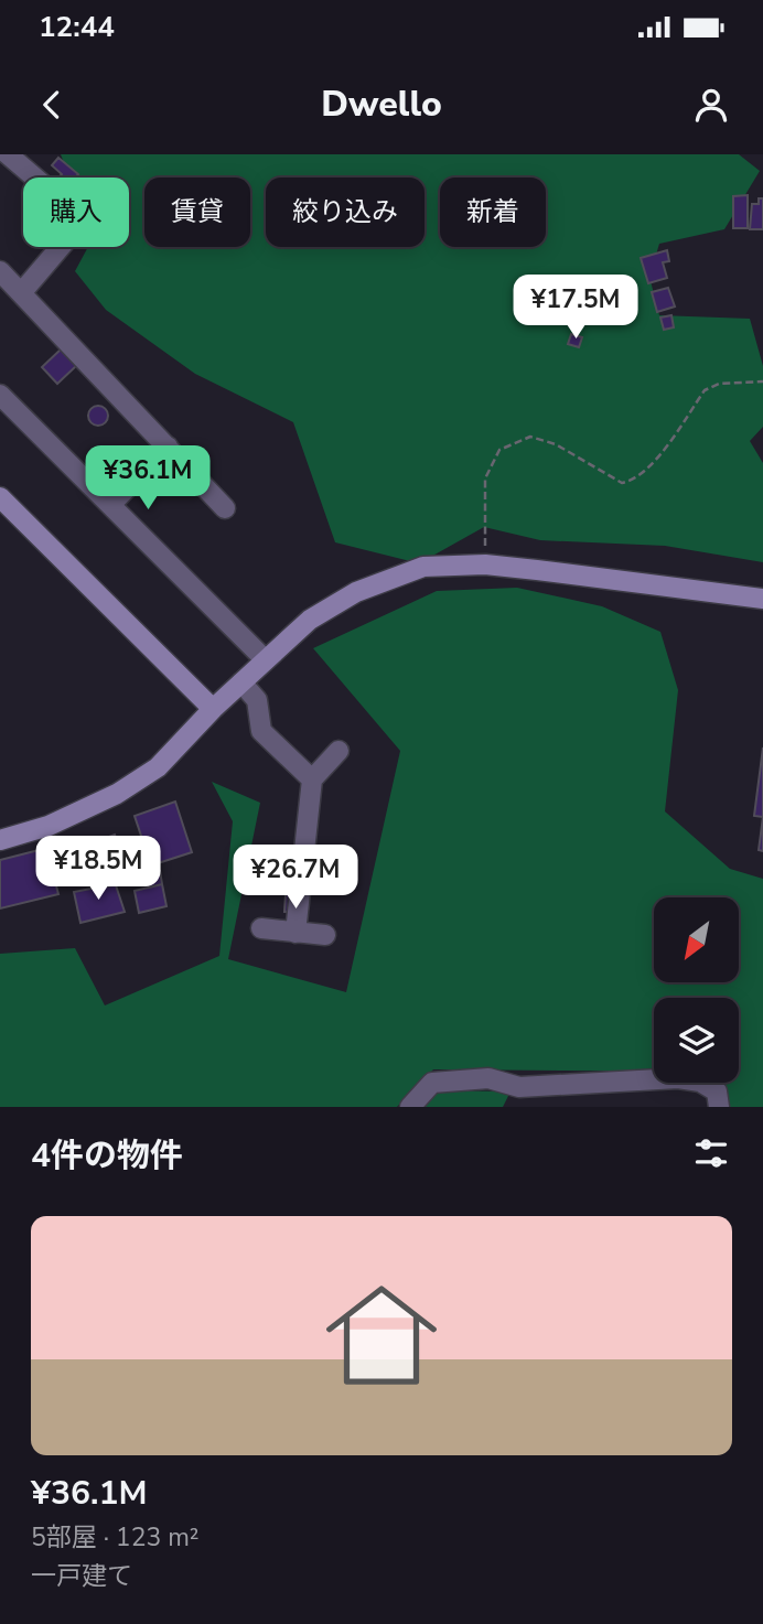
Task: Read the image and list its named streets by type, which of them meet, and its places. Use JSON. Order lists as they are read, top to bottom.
{
  "north": "bottom left",
  "page": {
    "status": "12:44",
    "header": "Dwello",
    "chip": [
      "購入",
      "賃貸",
      "絞り込み",
      "新着"
    ],
    "price": [
      "¥17.5M",
      "¥36.1M",
      "¥18.5M",
      "¥26.7M"
    ],
    "heading": "4件の物件",
    "list": [
      {
        "name": "¥36.1M",
        "note": "5部屋 · 123 m² · 一戸建て"
      }
    ]
  }
}
